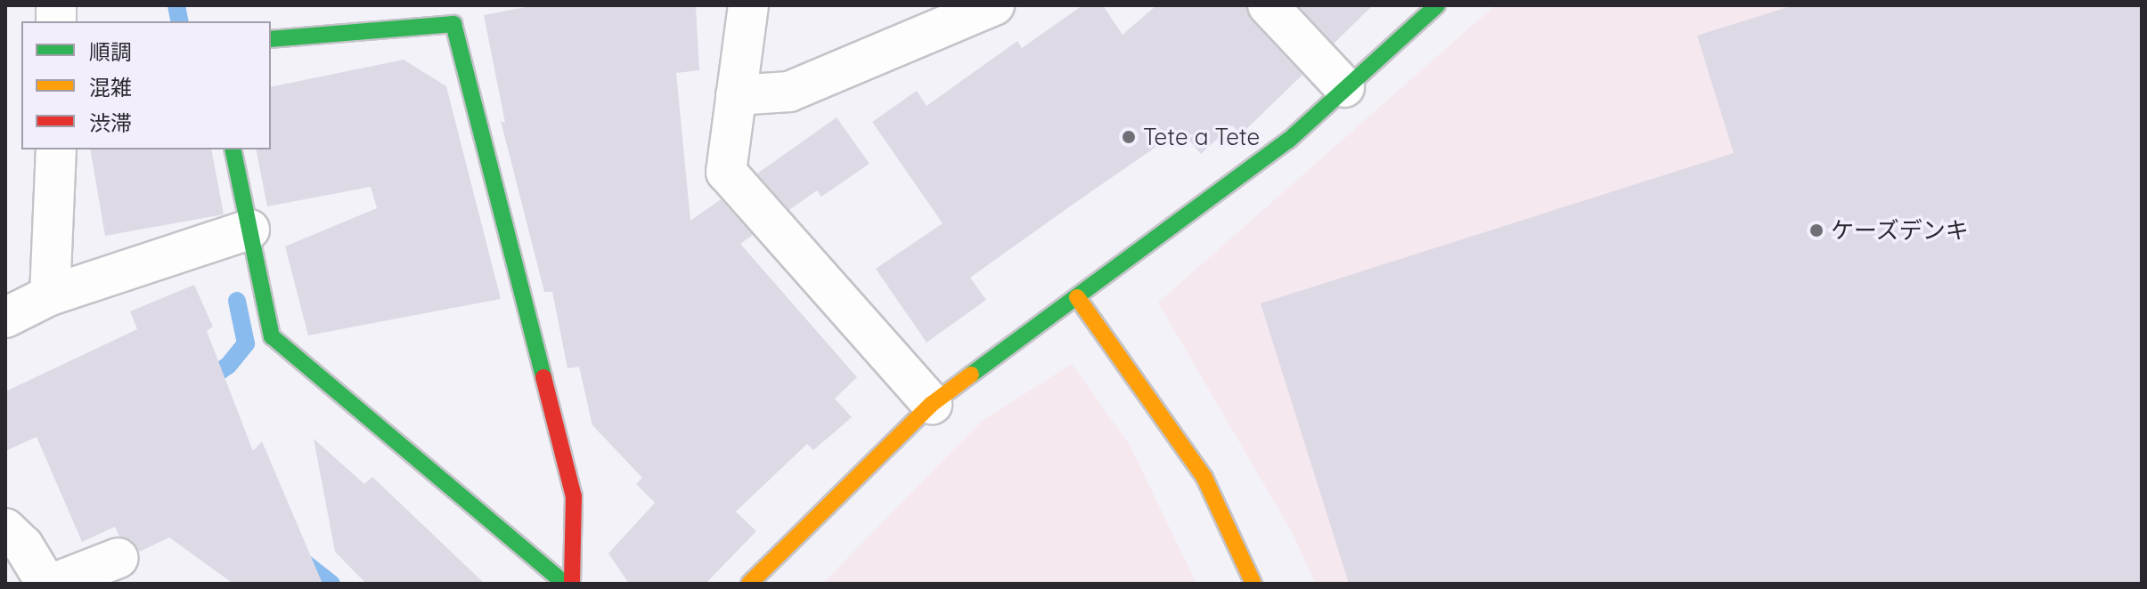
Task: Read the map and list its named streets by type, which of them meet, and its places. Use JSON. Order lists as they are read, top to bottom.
{
  "places": ["Tete a Tete", "ケーズデンキ"],
  "legend": ["順調", "混雑", "渋滞"]
}
